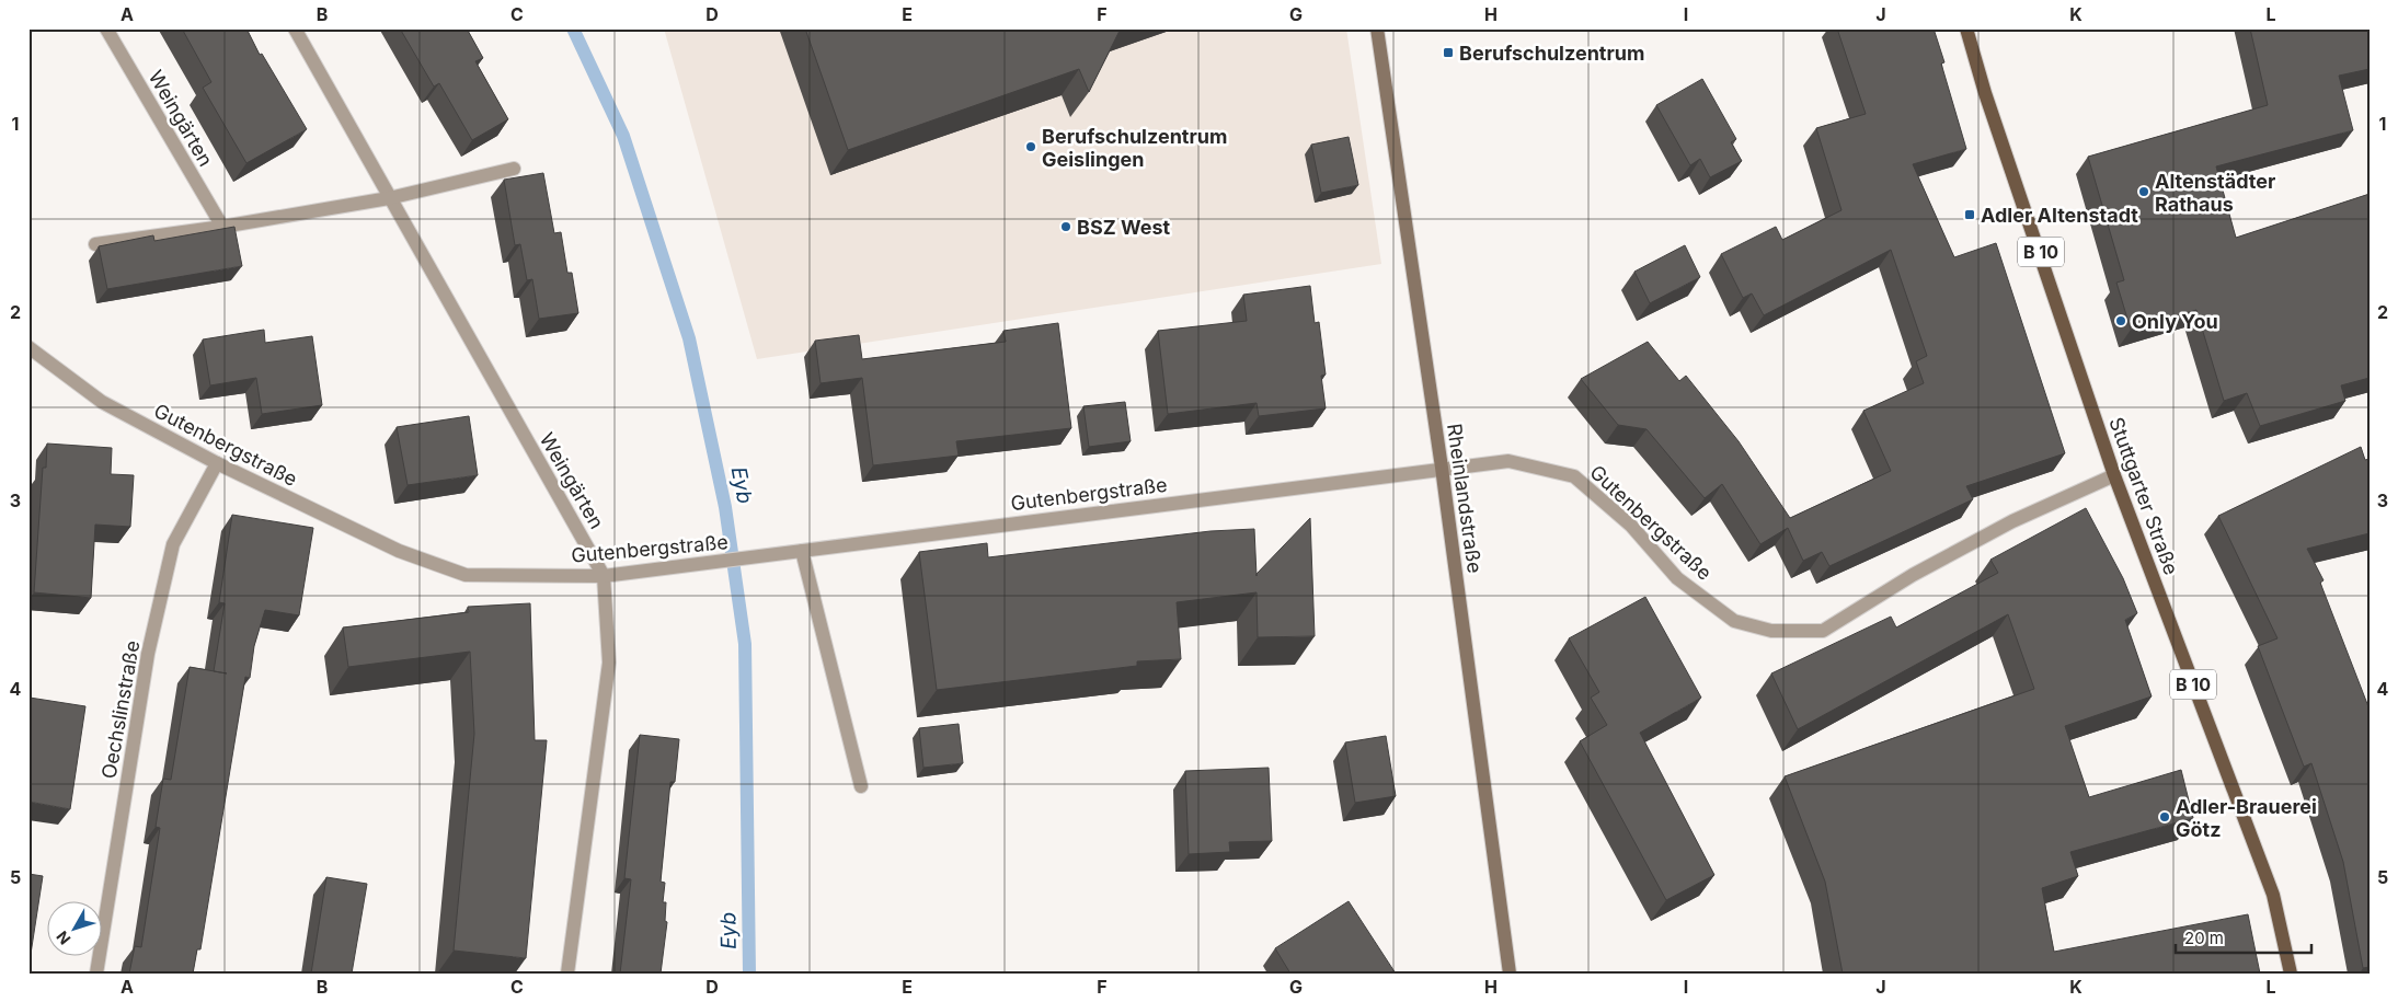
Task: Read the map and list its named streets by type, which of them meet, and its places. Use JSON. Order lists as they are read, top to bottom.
{
  "streets": {
    "main road": ["B 10", "Stuttgarter Straße", "Rheinlandstraße"],
    "street": ["Weingärten", "Gutenbergstraße", "Oechslinstraße"]
  },
  "crossings": [
    ["Weingärten", "Gutenbergstraße"],
    ["Gutenbergstraße", "Stuttgarter Straße"],
    ["Gutenbergstraße", "Rheinlandstraße"],
    ["Gutenbergstraße", "Oechslinstraße"]
  ],
  "water": ["Eyb"],
  "places": {
    "transit": ["Berufschulzentrum", "Adler Altenstadt"],
    "other": [
      "Berufschulzentrum Geislingen",
      "Altenstädter Rathaus",
      "BSZ West",
      "Only You",
      "Adler-Brauerei Götz"
    ]
  },
  "scale_bar": "20 m",
  "north": "bottom left",
  "grid": {
    "columns": [
      "A",
      "B",
      "C",
      "D",
      "E",
      "F",
      "G",
      "H",
      "I",
      "J",
      "K",
      "L"
    ],
    "rows": [
      "1",
      "2",
      "3",
      "4",
      "5"
    ]
  }
}
